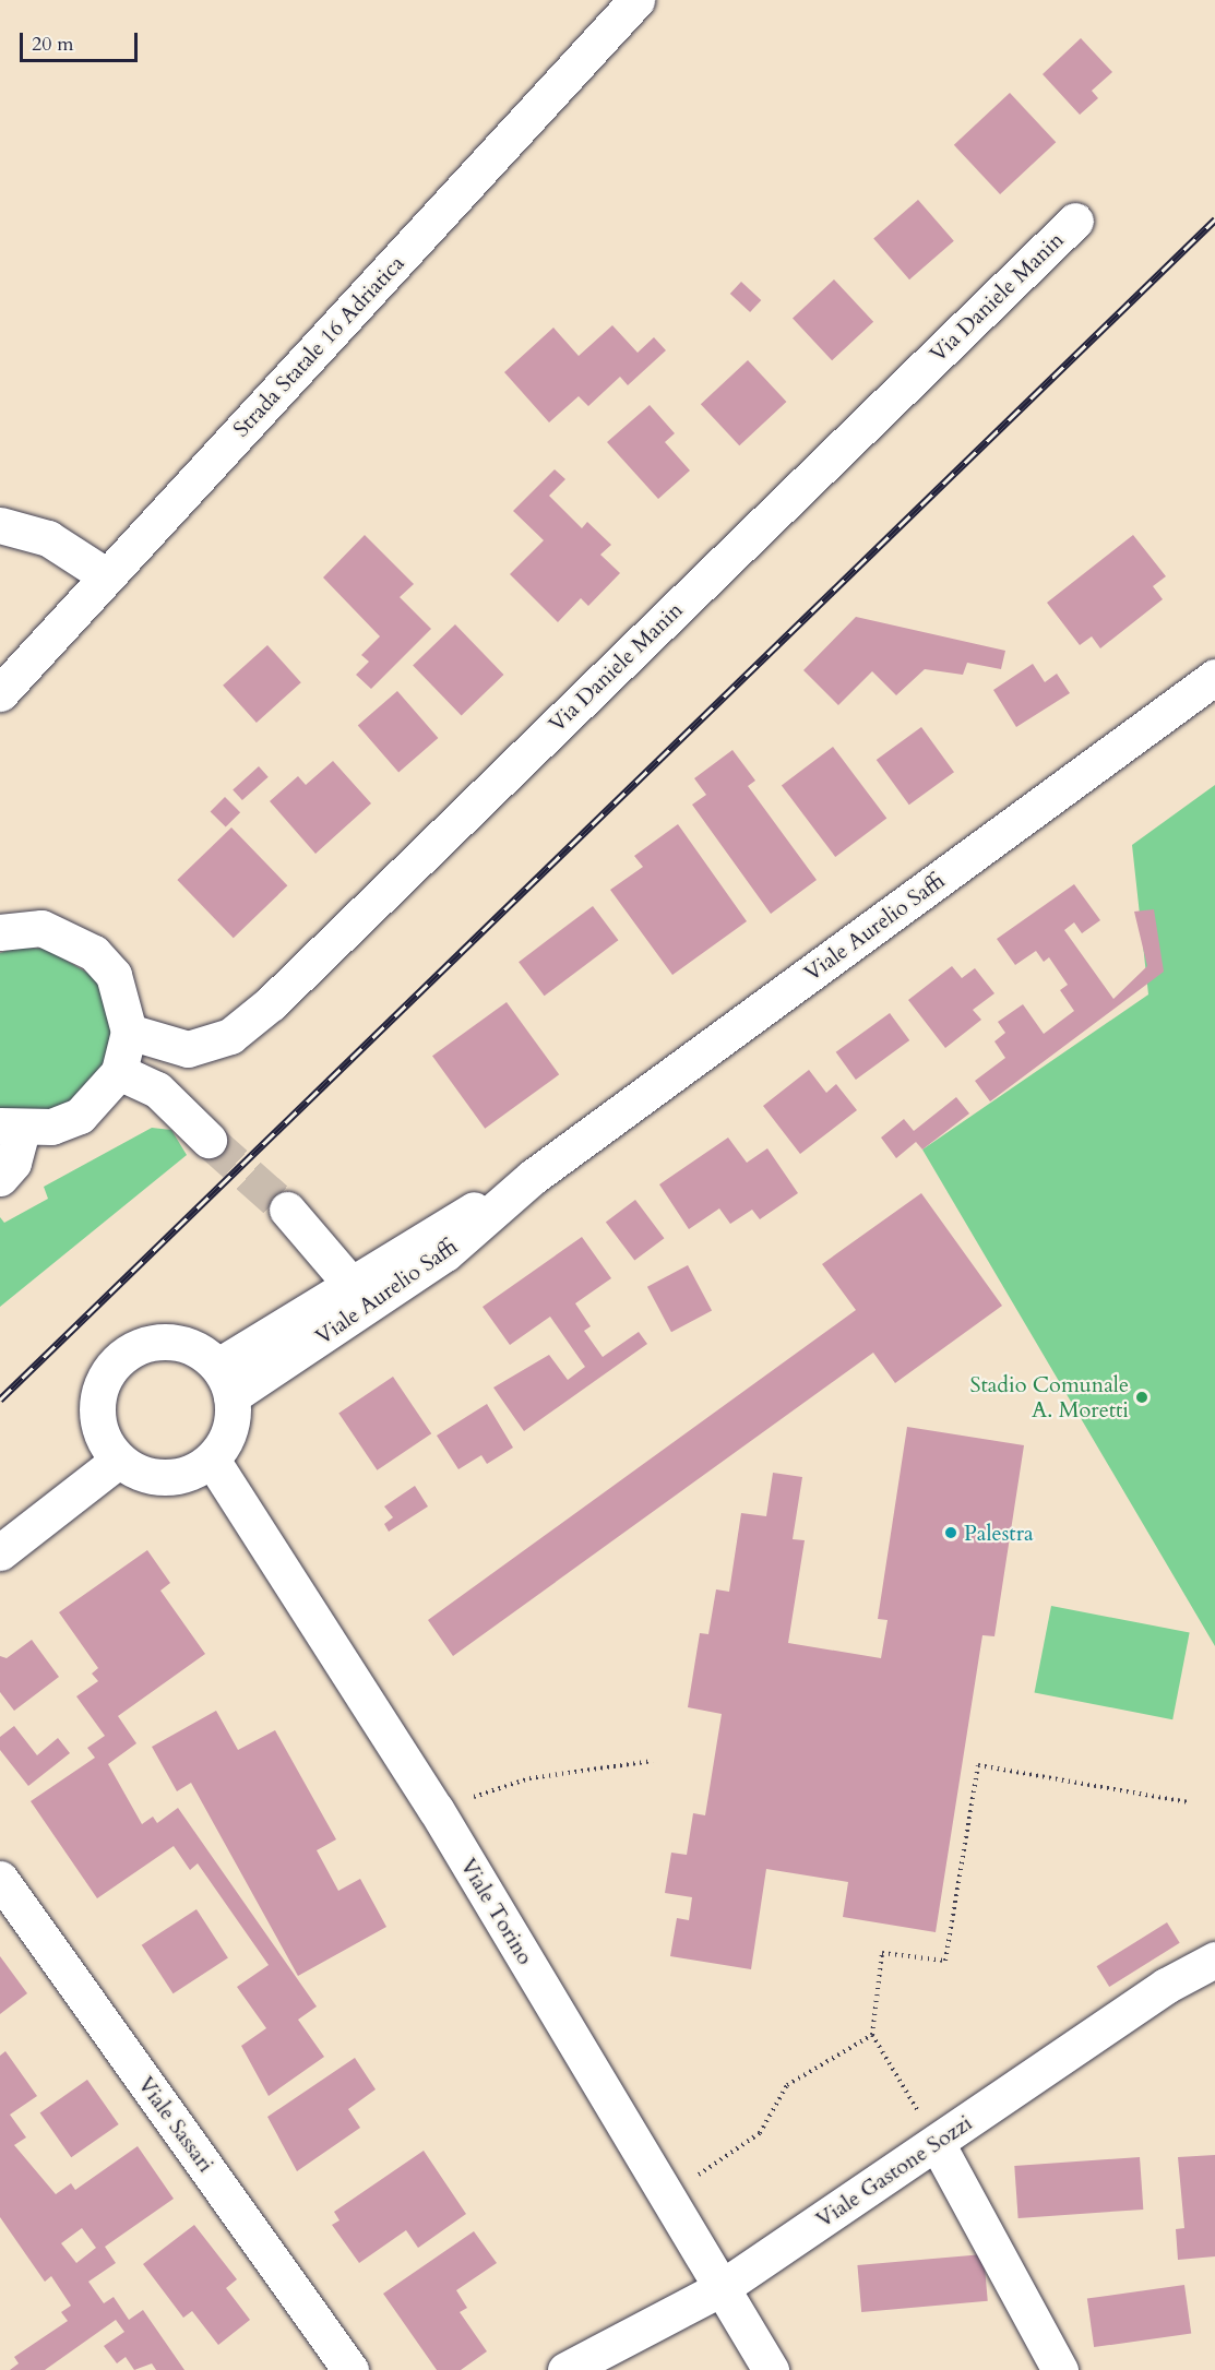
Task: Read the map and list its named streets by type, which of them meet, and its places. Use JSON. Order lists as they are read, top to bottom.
{
  "streets": {
    "street": [
      "Via Daniele Manin",
      "Strada Statale 16 Adriatica",
      "Viale Aurelio Saffi",
      "Viale Torino",
      "Viale Sassari",
      "Viale Gastone Sozzi"
    ]
  },
  "crossings": [
    ["Viale Aurelio Saffi", "Viale Torino"],
    ["Viale Torino", "Viale Gastone Sozzi"]
  ],
  "places": ["Stadio Comunale A. Moretti", "Palestra"],
  "scale_bar": "20 m"
}
